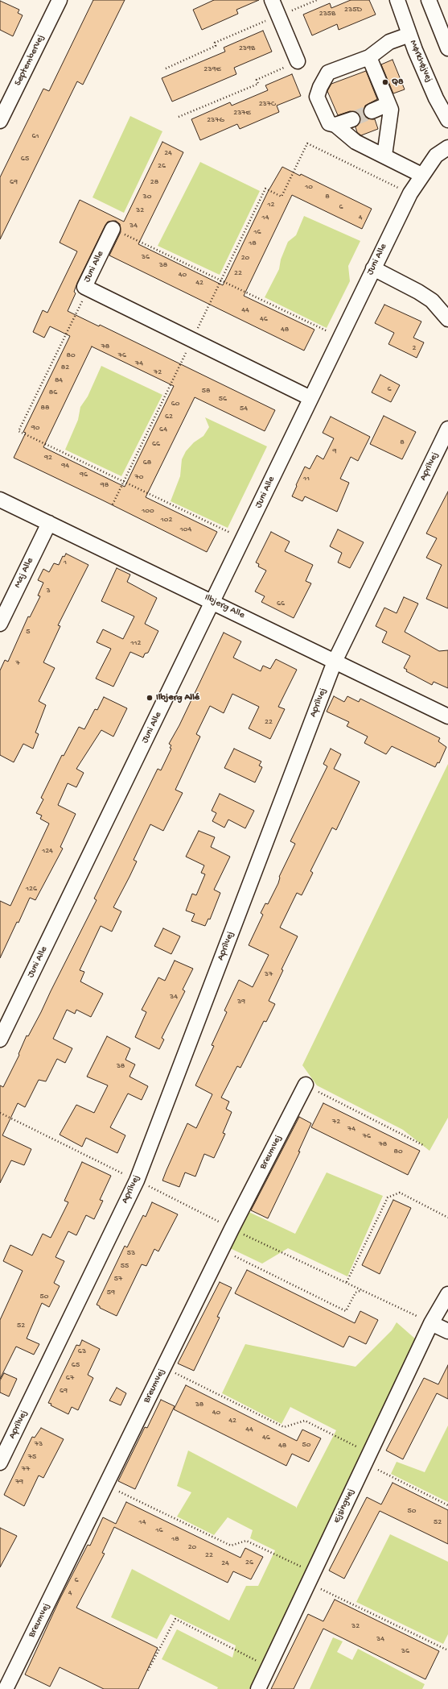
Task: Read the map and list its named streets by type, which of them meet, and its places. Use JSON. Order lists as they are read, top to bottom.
{
  "streets": {
    "street": [
      "Septembervej",
      "Mørkhøjvej",
      "Juni Alle",
      "Aprilvej",
      "Maj Alle",
      "Ilbjerg Alle",
      "Breumvej",
      "Ejsingvej"
    ]
  },
  "crossings": [
    ["Juni Alle", "Ilbjerg Alle"],
    ["Aprilvej", "Ilbjerg Alle"],
    ["Maj Alle", "Ilbjerg Alle"]
  ],
  "places": ["Q8", "Ilbjerg Allé"],
  "house_numbers": [
    "235D",
    "235B",
    "239B",
    "239E",
    "237C",
    "237E",
    "237G",
    "61",
    "24",
    "65",
    "26",
    "69",
    "28",
    "10",
    "30",
    "8",
    "12",
    "6",
    "32",
    "14",
    "4",
    "34",
    "16",
    "18",
    "36",
    "20",
    "38",
    "22",
    "40",
    "42",
    "44",
    "46",
    "48",
    "78",
    "2",
    "80",
    "76",
    "74",
    "82",
    "72",
    "84",
    "6",
    "58",
    "86",
    "56",
    "60",
    "88",
    "54",
    "62",
    "90",
    "64",
    "8",
    "66",
    "9",
    "92",
    "68",
    "94",
    "96",
    "70",
    "11",
    "98",
    "100",
    "102",
    "104",
    "1",
    "3",
    "66",
    "5",
    "112",
    "7",
    "22",
    "124",
    "126",
    "37",
    "34",
    "39",
    "38",
    "72",
    "74",
    "76",
    "78",
    "80",
    "53",
    "55",
    "57",
    "59",
    "50",
    "52",
    "63",
    "65",
    "67",
    "69",
    "38",
    "40",
    "42",
    "44",
    "46",
    "73",
    "50",
    "48",
    "75",
    "77",
    "79",
    "50",
    "14",
    "52",
    "16",
    "18",
    "20",
    "22",
    "26",
    "24",
    "6",
    "4",
    "32",
    "34",
    "36"
  ]
}
